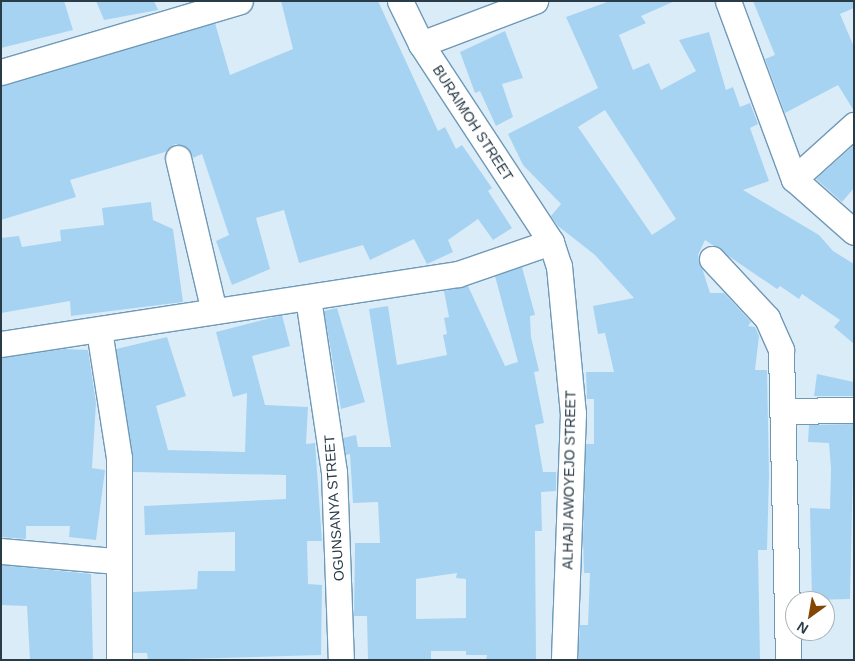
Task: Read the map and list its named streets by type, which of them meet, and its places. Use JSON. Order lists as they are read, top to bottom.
{
  "streets": {
    "street": ["BURAIMOH STREET", "ALHAJI AWOYEJO STREET", "OGUNSANYA STREET"]
  },
  "crossings": [
    ["BURAIMOH STREET", "ALHAJI AWOYEJO STREET"]
  ],
  "north": "bottom left"
}
